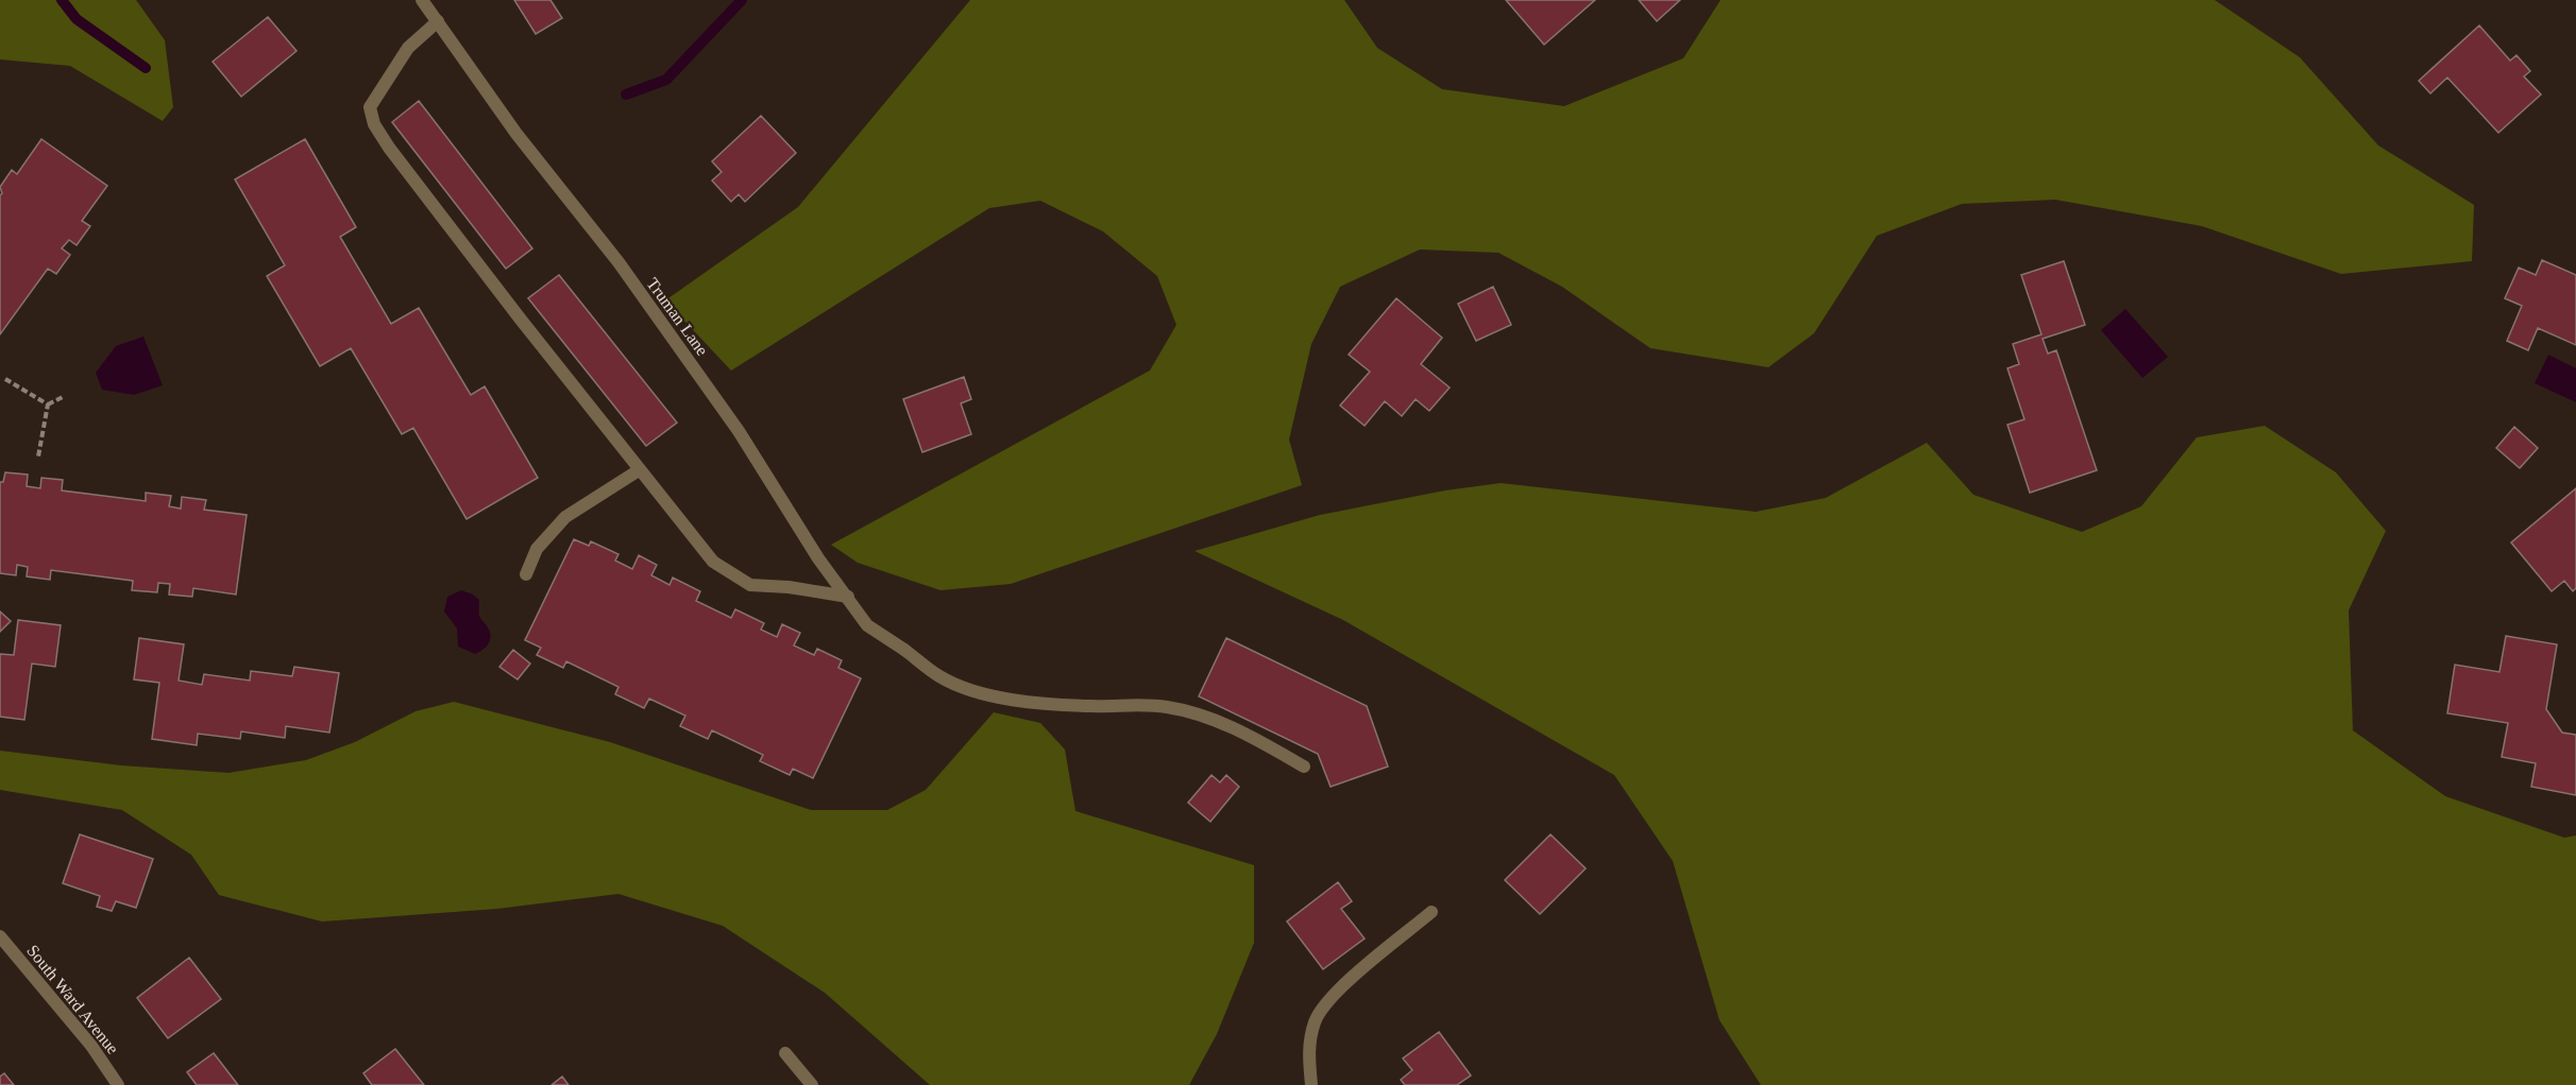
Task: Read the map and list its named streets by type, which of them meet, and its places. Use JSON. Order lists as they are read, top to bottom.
{
  "streets": {
    "street": ["Truman Lane", "South Ward Avenue"]
  }
}
